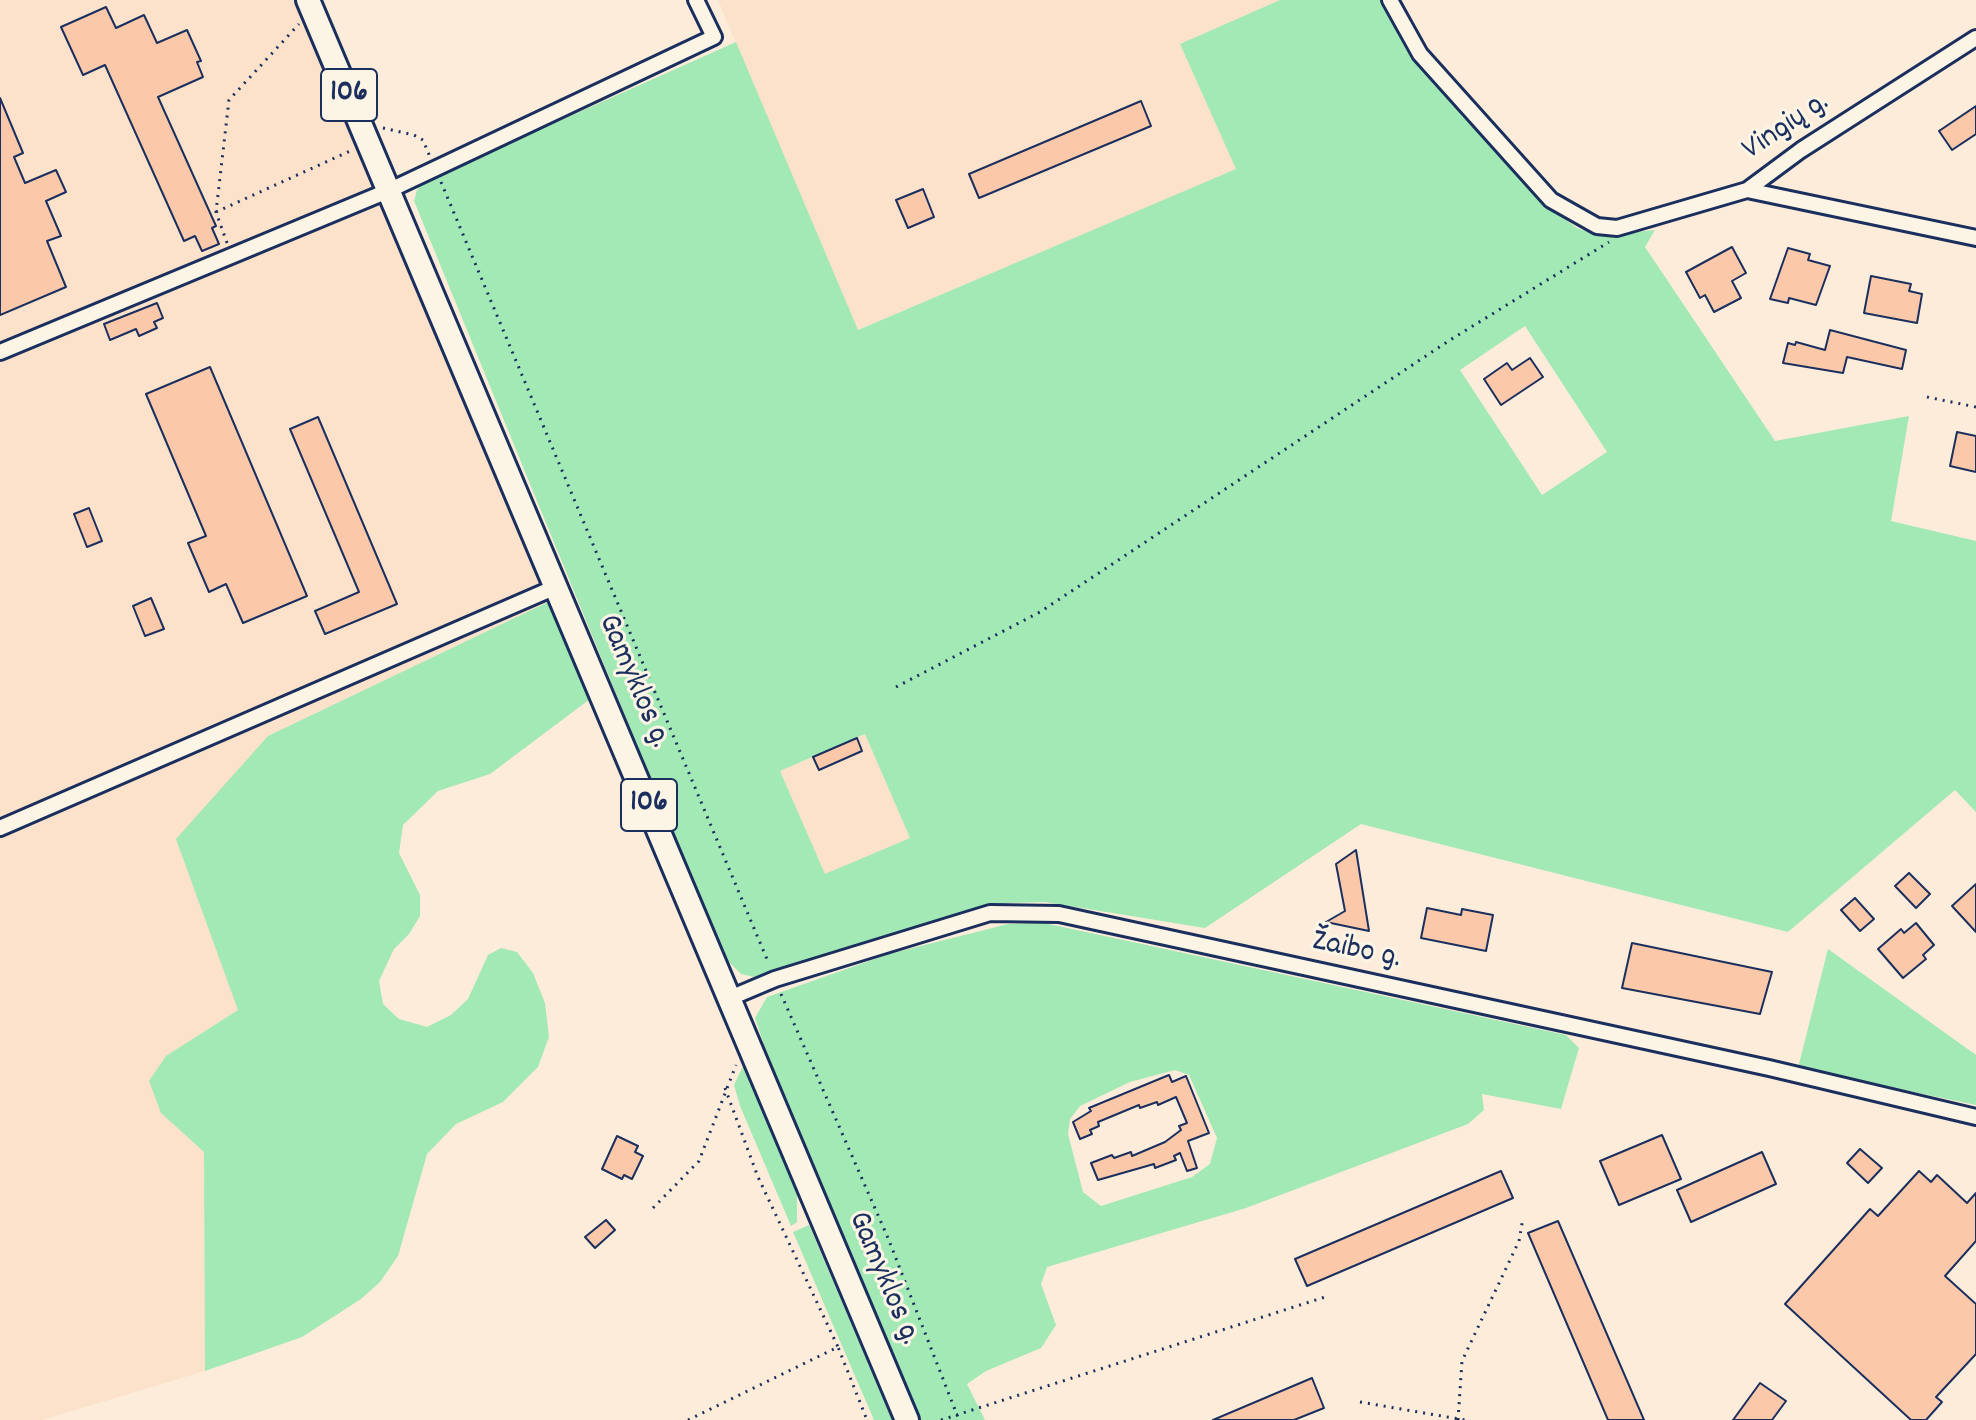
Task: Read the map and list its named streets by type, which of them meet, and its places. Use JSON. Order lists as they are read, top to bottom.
{
  "streets": {
    "main road": ["106", "Gamyklos g."],
    "street": ["Vingių g.", "Žaibo g."]
  },
  "crossings": [
    ["106", "Gamyklos g."],
    ["Gamyklos g.", "Žaibo g."]
  ]
}
